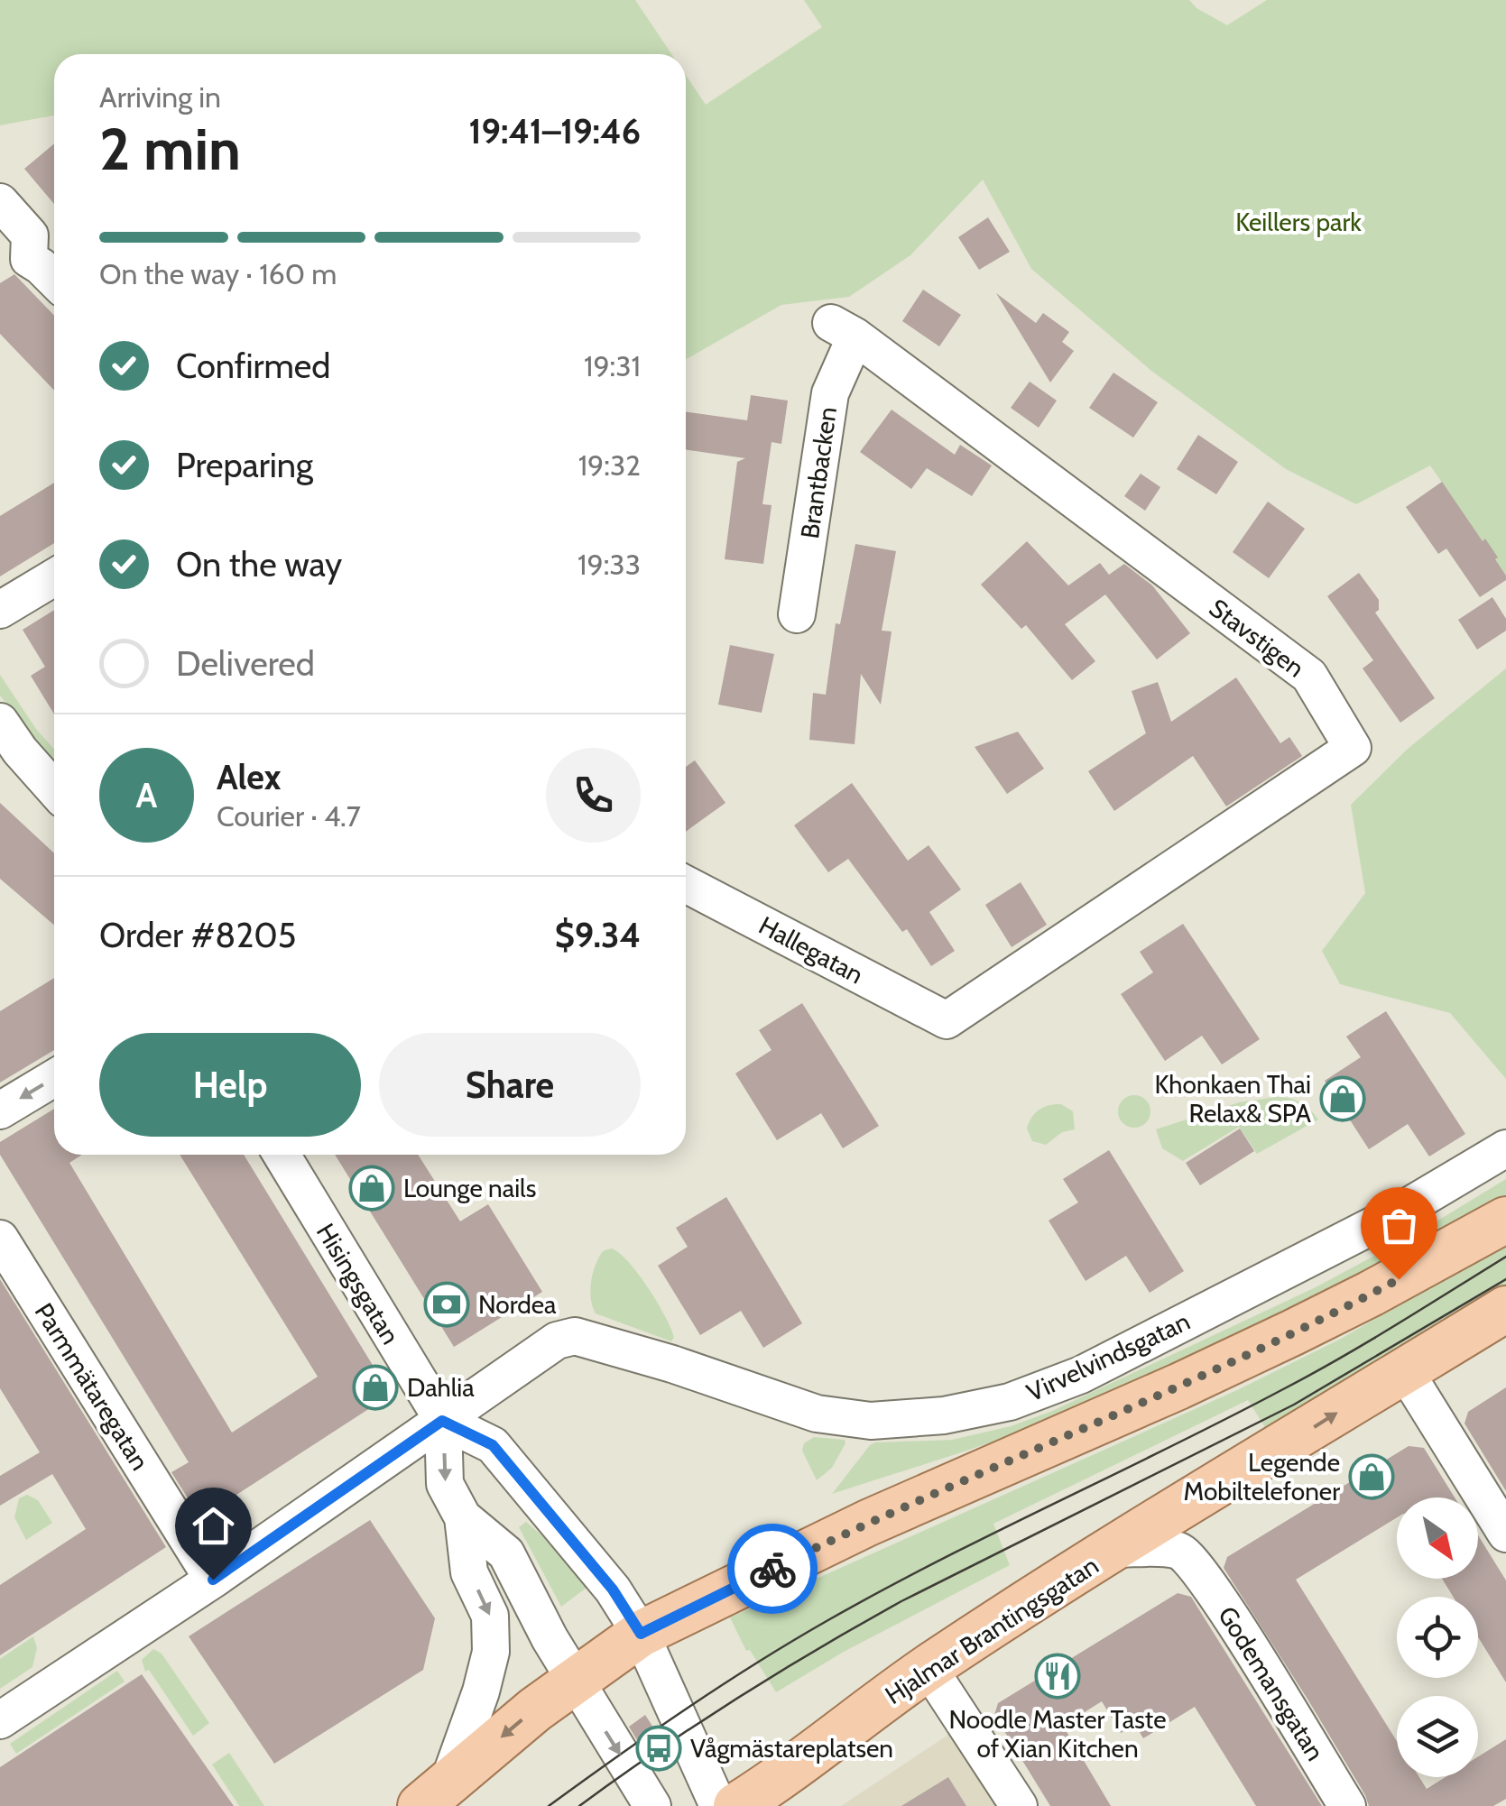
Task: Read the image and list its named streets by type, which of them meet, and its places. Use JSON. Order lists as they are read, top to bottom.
{
  "streets": {
    "main road": ["Hjalmar Brantingsgatan"],
    "street": [
      "Brantbacken",
      "Stavstigen",
      "Hallegatan",
      "Hisingsgatan",
      "Virvelvindsgatan",
      "Parmmätaregatan",
      "Godemansgatan"
    ]
  },
  "crossings": [
    ["Brantbacken", "Stavstigen"],
    ["Stavstigen", "Hallegatan"],
    ["Hisingsgatan", "Virvelvindsgatan"],
    ["Hjalmar Brantingsgatan", "Godemansgatan"]
  ],
  "parks": ["Keillers park"],
  "places": {
    "shop": [
      "Khonkaen Thai Relax& SPA",
      "Lounge nails",
      "Dahlia",
      "Legende Mobiltelefoner"
    ],
    "bank": ["Nordea"],
    "restaurant": ["Noodle Master Taste of Xian Kitchen"],
    "bus stop": ["Vågmästareplatsen"]
  },
  "north": "bottom right",
  "page": {
    "heading": ["2 min", "Arriving in", "19:41–19:46"],
    "panel": [
      "Alex",
      "Courier · 4.7",
      "Order #8205",
      "$9.34"
    ],
    "bar": "On the way · 160 m",
    "list": [
      ["Confirmed", "19:31"],
      ["Preparing", "19:32"],
      ["On the way", "19:33"],
      "Delivered"
    ],
    "round": "A",
    "buttons": ["Help", "Share"]
  }
}
